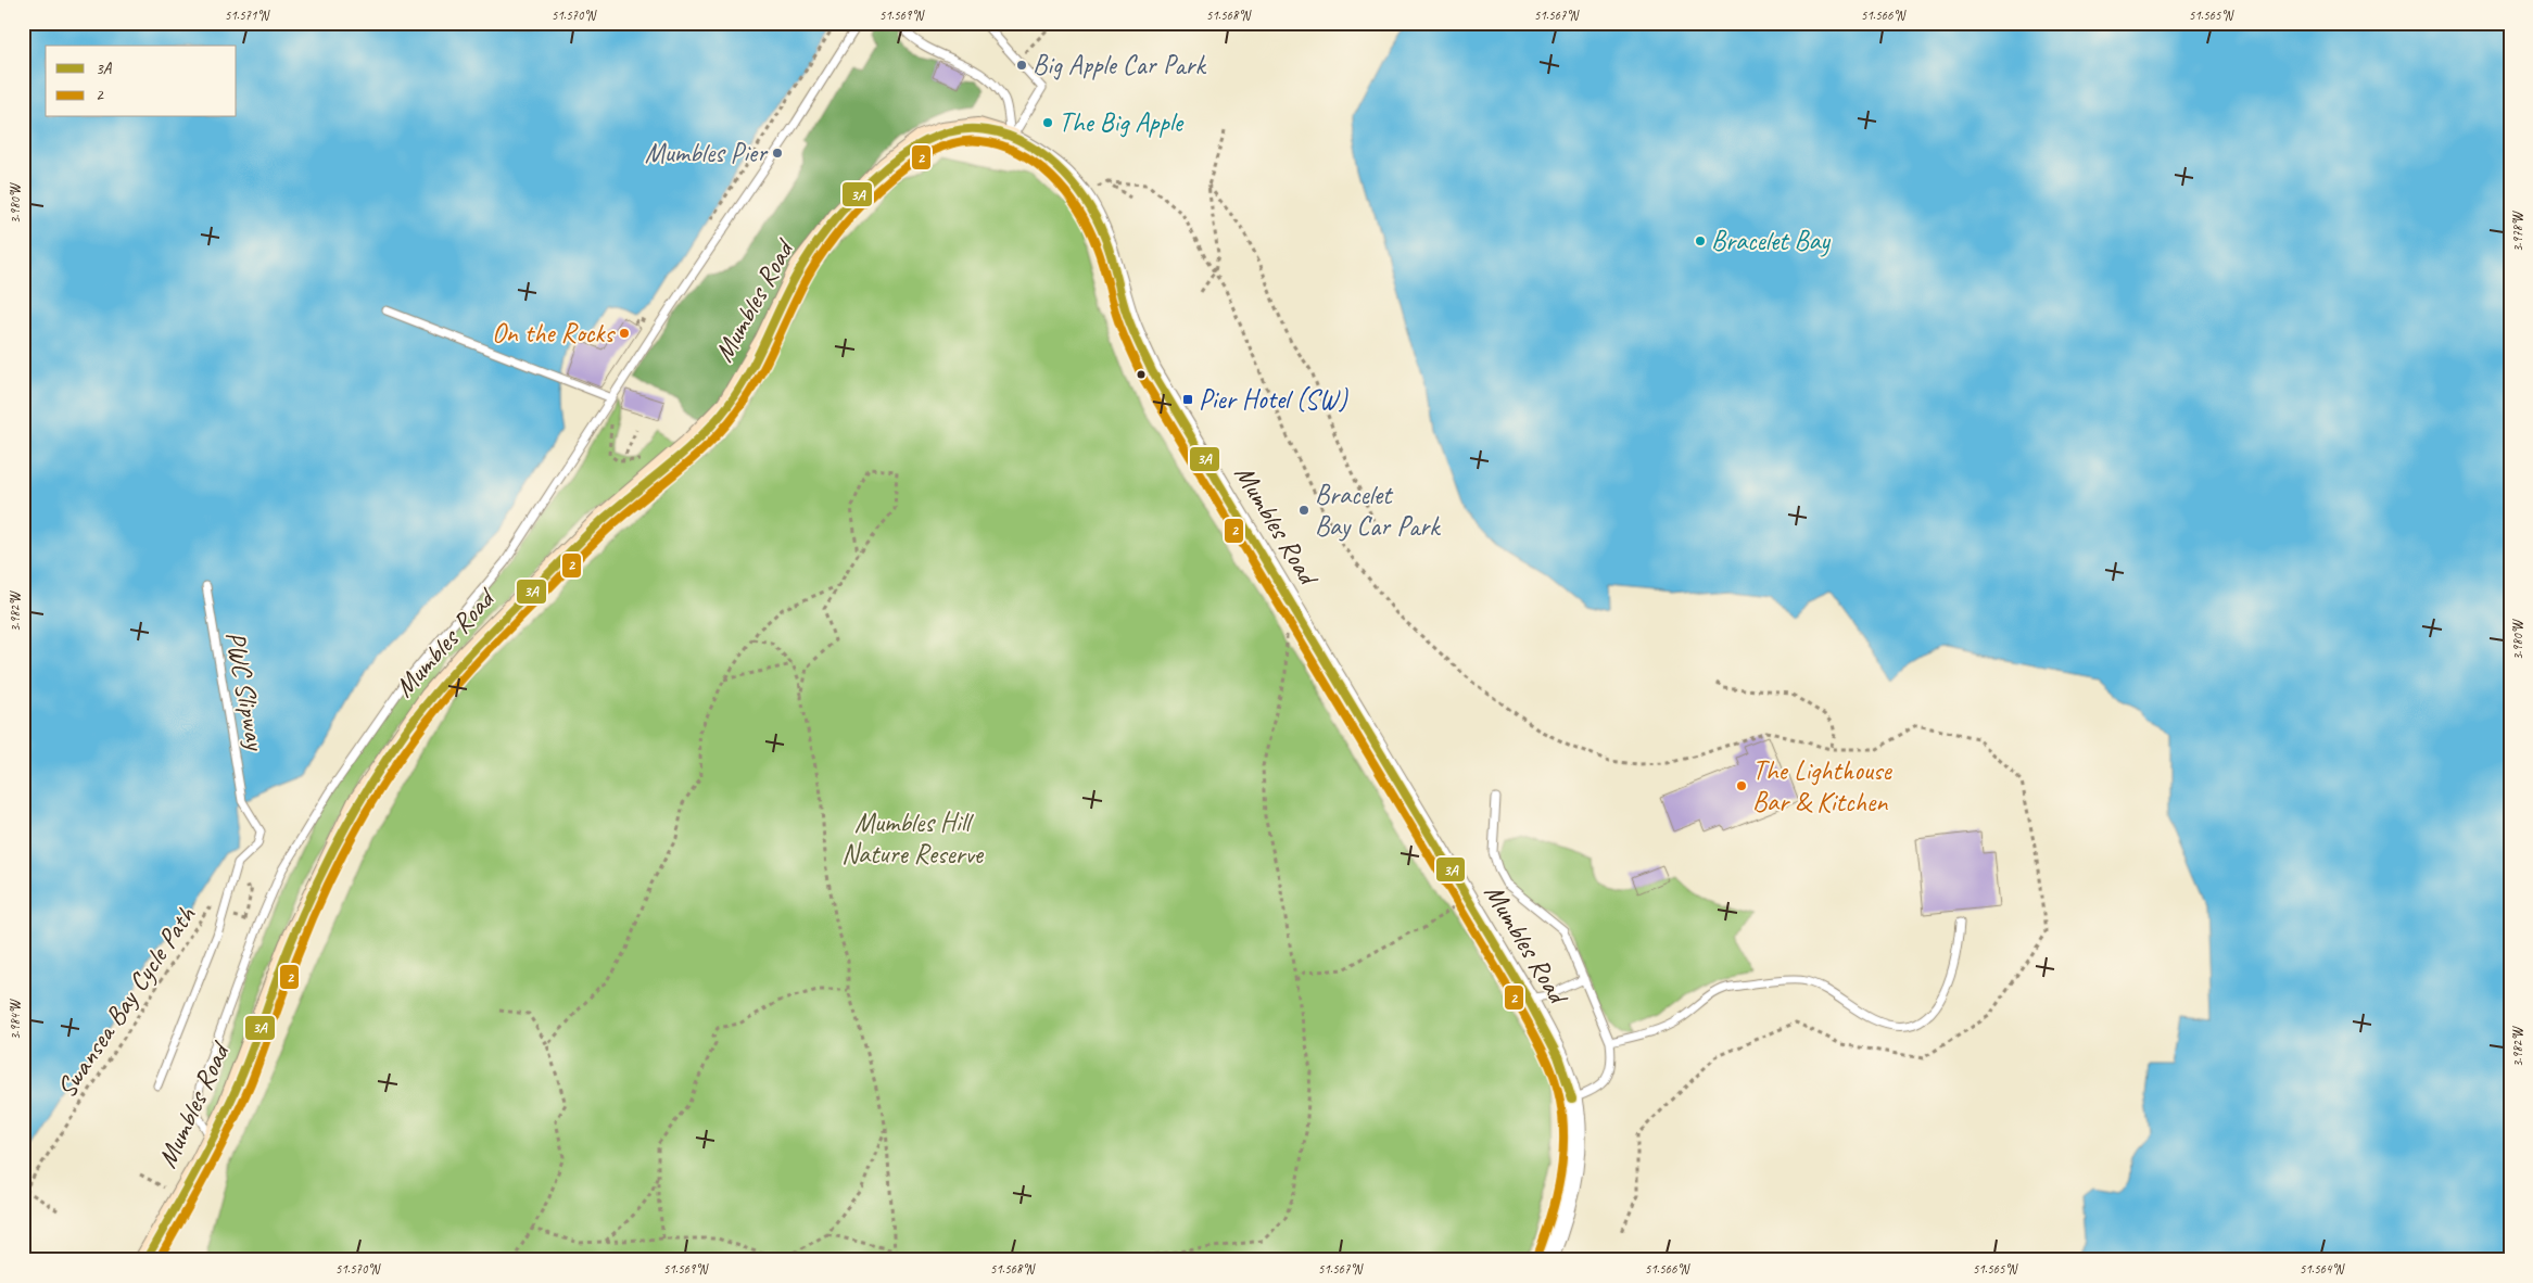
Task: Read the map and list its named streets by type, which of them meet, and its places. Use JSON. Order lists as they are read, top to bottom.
{
  "streets": {
    "main road": ["Mumbles Road"],
    "lane": ["PWC Slipway"],
    "path": ["Swansea Bay Cycle Path"]
  },
  "crossings": [
    ["PWC Slipway", "Swansea Bay Cycle Path"]
  ],
  "parks": ["Mumbles Hill Nature Reserve"],
  "places": {
    "other": [
      "Big Apple Car Park",
      "The Big Apple",
      "Mumbles Pier",
      "Bracelet Bay",
      "On the Rocks",
      "Bracelet Bay Car Park",
      "The Lighthouse Bar & Kitchen"
    ],
    "transit": ["Pier Hotel (SW)"]
  },
  "lines": ["transit line 3A", "transit line 2"],
  "legend": ["3A", "2"],
  "coordinates": [
    "51.571°N",
    "51.570°N",
    "51.569°N",
    "51.568°N",
    "51.567°N",
    "51.566°N",
    "51.565°N",
    "3.980°W",
    "3.978°W",
    "3.982°W",
    "3.984°W",
    "51.564°N"
  ]
}
